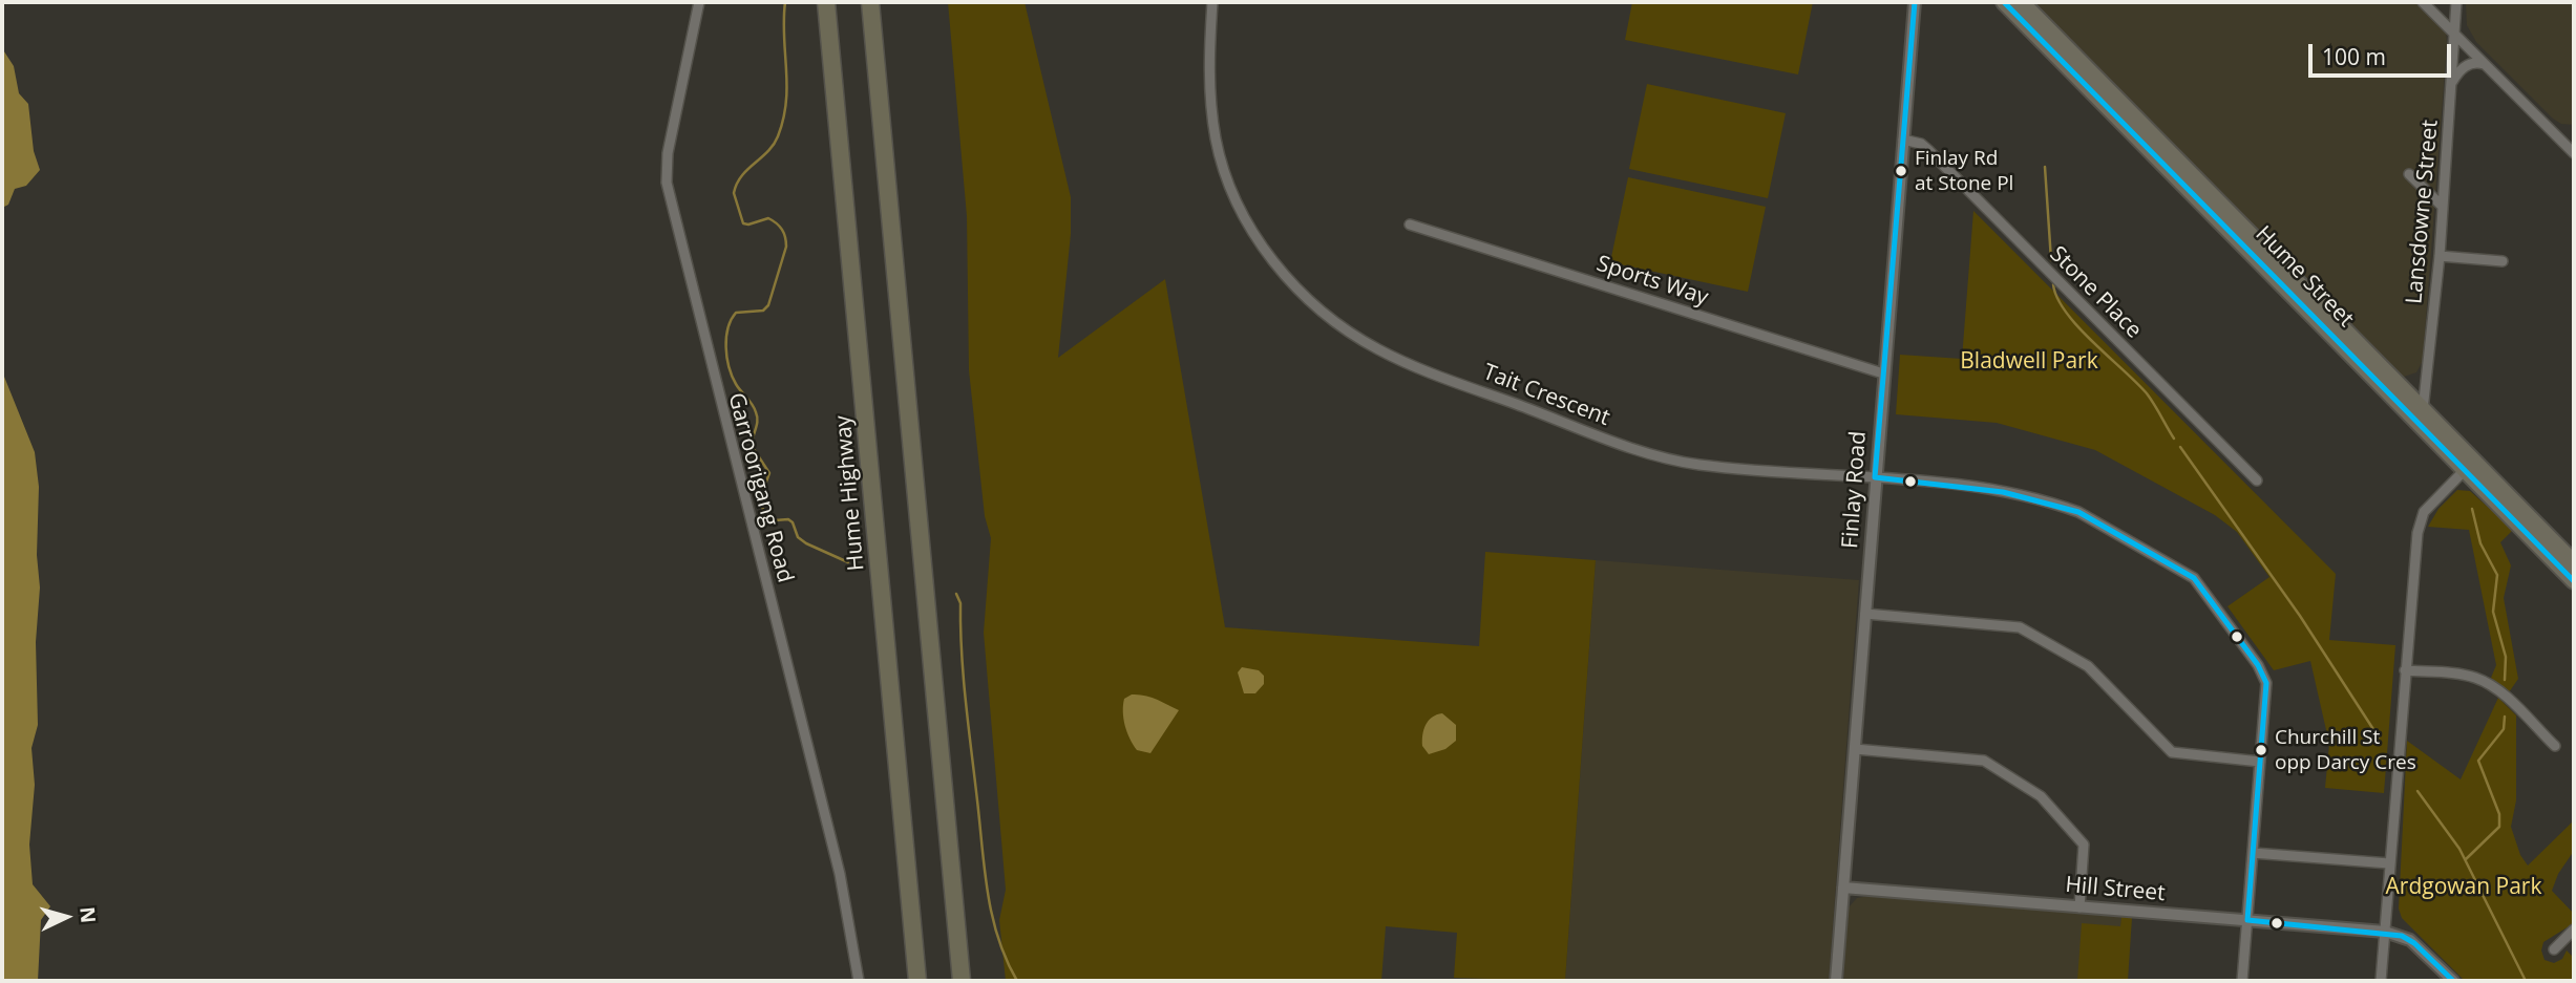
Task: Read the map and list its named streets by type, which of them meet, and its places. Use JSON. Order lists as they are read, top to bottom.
{
  "streets": {
    "highway": ["Hume Highway"],
    "main road": ["Hume Street"],
    "street": [
      "Lansdowne Street",
      "Sports Way",
      "Stone Place",
      "Tait Crescent",
      "Garroorigang Road",
      "Finlay Road",
      "Hill Street"
    ]
  },
  "crossings": [
    ["Lansdowne Street", "Hume Street"],
    ["Sports Way", "Finlay Road"],
    ["Stone Place", "Finlay Road"],
    ["Tait Crescent", "Finlay Road"],
    ["Tait Crescent", "Hill Street"],
    ["Finlay Road", "Hill Street"]
  ],
  "parks": ["Bladwell Park", "Ardgowan Park"],
  "places": ["Finlay Rd at Stone Pl", "Churchill St opp Darcy Cres"],
  "scale_bar": "100 m",
  "north": "right"
}
